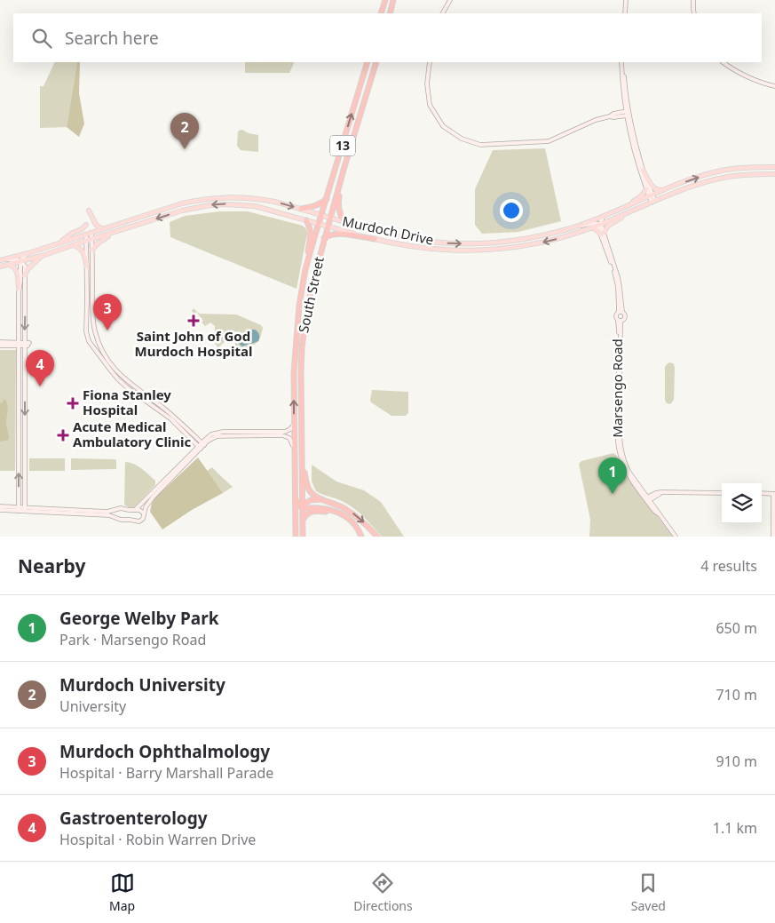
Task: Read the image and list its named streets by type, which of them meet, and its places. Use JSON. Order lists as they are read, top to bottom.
{
  "streets": {
    "highway": ["13", "South Street"],
    "main road": ["Murdoch Drive"],
    "street": ["Marsengo Road"]
  },
  "crossings": [
    ["Murdoch Drive", "South Street"],
    ["Murdoch Drive", "Marsengo Road"]
  ],
  "places": {
    "health": ["Saint John of God Murdoch Hospital", "Fiona Stanley Hospital", "Acute Medical Ambulatory Clinic"]
  },
  "page": {
    "search": "Search here",
    "pins": [
      "2",
      "3",
      "4",
      "1"
    ],
    "heading": ["Nearby", "4 results"],
    "list": [
      {
        "mark": "1",
        "name": "George Welby Park",
        "note": "Park · Marsengo Road",
        "value": "650 m"
      },
      {
        "mark": "2",
        "name": "Murdoch University",
        "note": "University",
        "value": "710 m"
      },
      {
        "mark": "3",
        "name": "Murdoch Ophthalmology",
        "note": "Hospital · Barry Marshall Parade",
        "value": "910 m"
      },
      {
        "mark": "4",
        "name": "Gastroenterology",
        "note": "Hospital · Robin Warren Drive",
        "value": "1.1 km"
      }
    ],
    "nav": ["Map", "Directions", "Saved"]
  }
}
